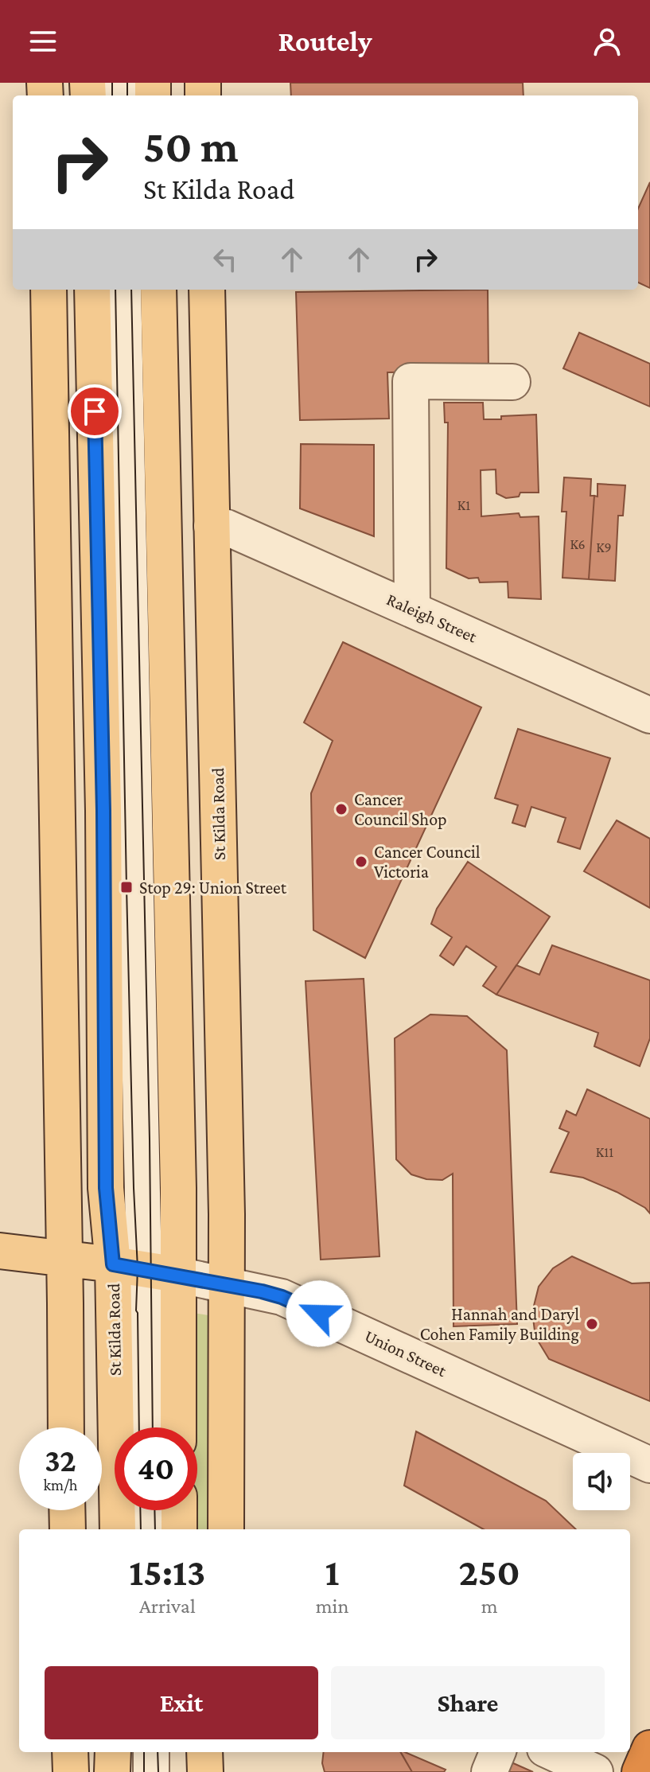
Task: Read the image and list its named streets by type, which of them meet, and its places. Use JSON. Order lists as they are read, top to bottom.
{
  "streets": {
    "main road": ["St Kilda Road", "Union Street"],
    "street": ["Raleigh Street"]
  },
  "crossings": [
    ["Raleigh Street", "St Kilda Road"],
    ["St Kilda Road", "Union Street"]
  ],
  "places": {
    "other": ["Cancer Council Shop", "Cancer Council Victoria", "Hannah and Daryl Cohen Family Building"],
    "transit": ["Stop 29: Union Street"]
  },
  "house_numbers": [
    "K1",
    "K6",
    "K9",
    "K11"
  ],
  "page": {
    "header": "Routely",
    "turn": ["50 m", "St Kilda Road"],
    "speed": "32 km/h",
    "limit": "40",
    "eta": [
      "15:13",
      "Arrival",
      "1",
      "min",
      "250",
      "m"
    ],
    "buttons": ["Exit", "Share"]
  }
}
